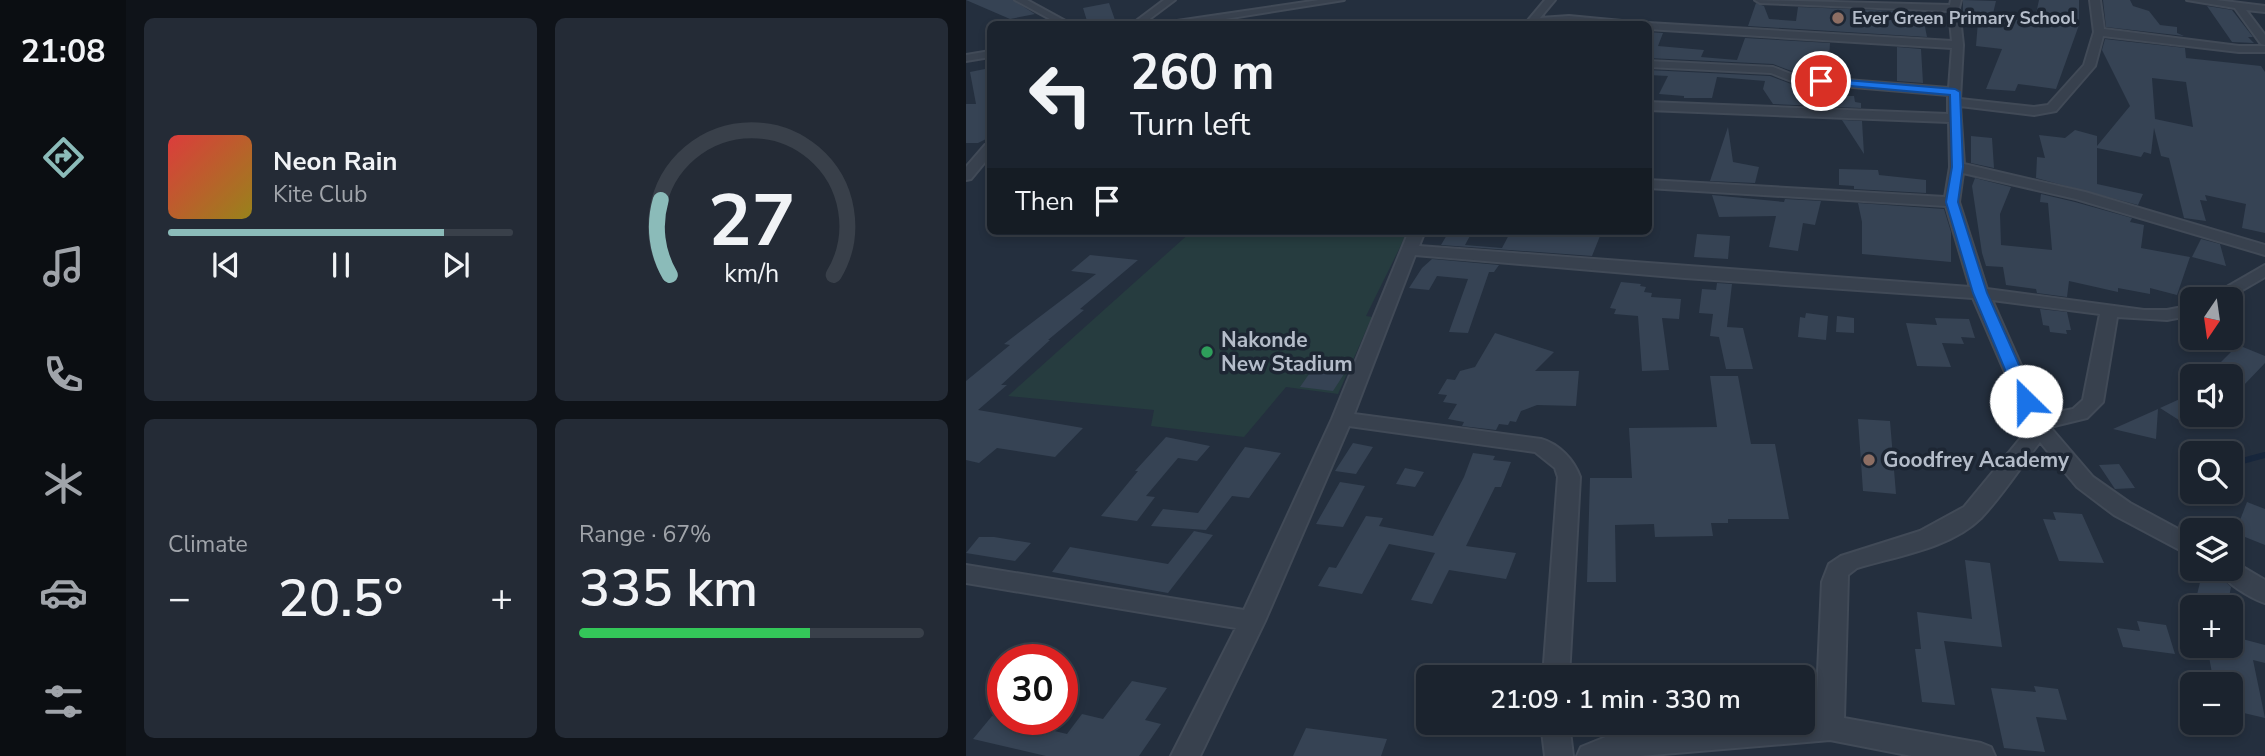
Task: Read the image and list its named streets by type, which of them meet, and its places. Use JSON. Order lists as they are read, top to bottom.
{
  "places": ["Ever Green Primary School", "Nakonde New Stadium", "Goodfrey Academy"],
  "north": "bottom",
  "page": {
    "tabs": "21:08",
    "turn": ["260 m", "Turn left"],
    "song": ["Neon Rain", "Kite Club"],
    "then": "Then",
    "map_buttons": ["+", "−"],
    "tile": [
      "Climate",
      ["Range · 67%", "335 km"]
    ],
    "heat": ["−", "20.5°", "+"],
    "limit": "30",
    "trip": "21:09 · 1 min · 330 m",
    "gauge": ["27", "km/h"]
  }
}
